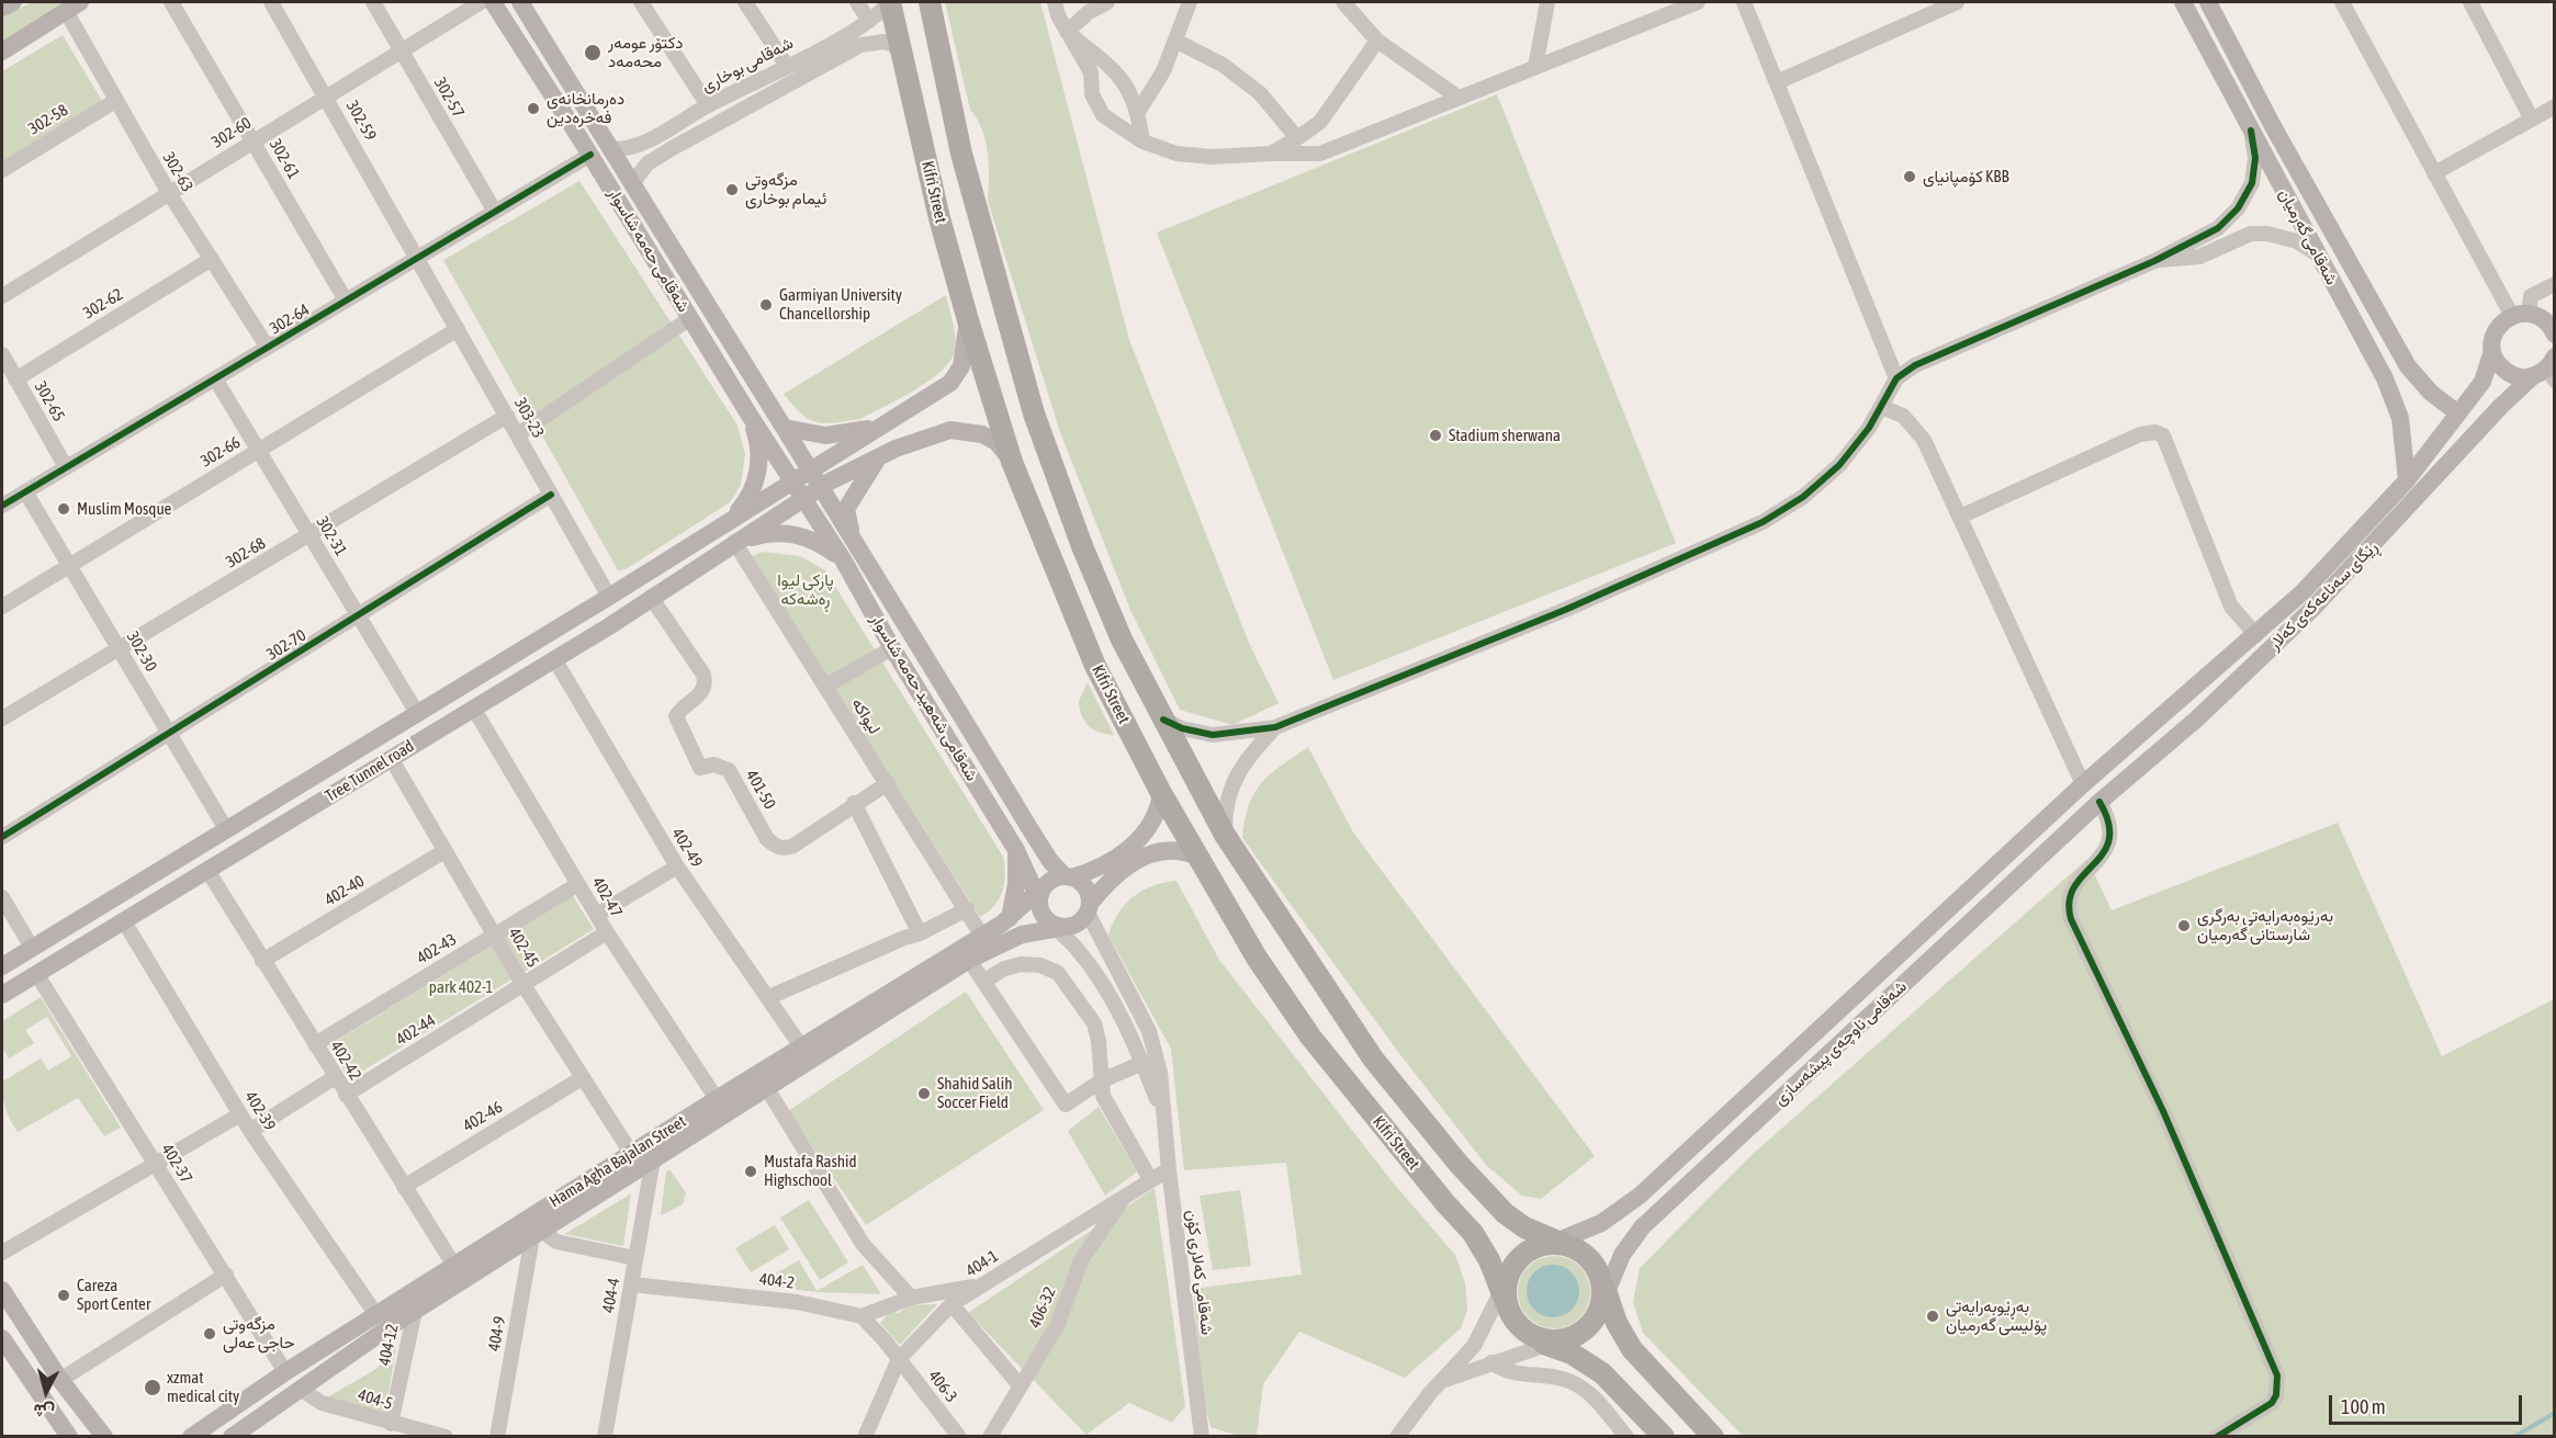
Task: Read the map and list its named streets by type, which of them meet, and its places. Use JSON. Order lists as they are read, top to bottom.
{
  "streets": {
    "highway": ["Kifri Street"],
    "main road": [
      "شەقامی گەرمیان",
      "شەقامی حەمە شاسوار",
      "ڕێگای سەناعەکەی کەلار",
      "شەقامی شەهید حەمە شاسوار",
      "Tree Tunnel road",
      "شەقامی ناوچەی پیشەسازی",
      "Hama Agha Bajalan Street"
    ],
    "street": [
      "شەقامی بوخاری",
      "302-57",
      "302-58",
      "302-59",
      "302-60",
      "302-61",
      "302-63",
      "302-62",
      "302-64",
      "302-65",
      "303-23",
      "302-66",
      "302-31",
      "302-68",
      "302-70",
      "302-30",
      "لیواکە",
      "401-50",
      "402-49",
      "402-40",
      "402-47",
      "402-45",
      "402-43",
      "402-44",
      "402-42",
      "402-39",
      "402-46",
      "402-37",
      "404-1",
      "شەقامی کەلاری کۆن",
      "404-2",
      "404-4",
      "406-32",
      "404-9",
      "404-12",
      "406-3",
      "404-5"
    ]
  },
  "crossings": [
    ["شەقامی بوخاری", "Kifri Street"],
    ["شەقامی بوخاری", "شەقامی حەمە شاسوار"],
    ["302-57", "302-60"],
    ["302-57", "302-64"],
    ["302-58", "302-63"],
    ["302-59", "302-60"],
    ["302-59", "302-64"],
    ["302-59", "303-23"],
    ["302-60", "302-61"],
    ["302-60", "302-63"],
    ["302-61", "302-64"],
    ["302-63", "302-62"],
    ["302-63", "302-64"],
    ["Kifri Street", "Tree Tunnel road"],
    ["Kifri Street", "شەقامی ناوچەی پیشەسازی"],
    ["شەقامی گەرمیان", "ڕێگای سەناعەکەی کەلار"],
    ["شەقامی حەمە شاسوار", "302-64"],
    ["شەقامی حەمە شاسوار", "شەقامی شەهید حەمە شاسوار"],
    ["شەقامی حەمە شاسوار", "Tree Tunnel road"],
    ["302-62", "302-65"],
    ["302-64", "302-65"],
    ["302-64", "303-23"],
    ["302-64", "302-31"],
    ["302-64", "302-30"],
    ["303-23", "302-66"],
    ["303-23", "302-68"],
    ["303-23", "302-70"],
    ["303-23", "Tree Tunnel road"],
    ["302-66", "302-31"],
    ["302-66", "302-30"],
    ["302-31", "302-68"],
    ["302-31", "302-70"],
    ["302-31", "Tree Tunnel road"],
    ["302-68", "302-30"],
    ["ڕێگای سەناعەکەی کەلار", "شەقامی ناوچەی پیشەسازی"],
    ["302-70", "302-30"],
    ["302-30", "Tree Tunnel road"],
    ["شەقامی شەهید حەمە شاسوار", "Tree Tunnel road"],
    ["شەقامی شەهید حەمە شاسوار", "Hama Agha Bajalan Street"],
    ["لیواکە", "Tree Tunnel road"],
    ["لیواکە", "401-50"],
    ["لیواکە", "Hama Agha Bajalan Street"],
    ["Tree Tunnel road", "401-50"],
    ["Tree Tunnel road", "402-49"],
    ["Tree Tunnel road", "402-47"],
    ["Tree Tunnel road", "402-45"],
    ["Tree Tunnel road", "402-42"],
    ["Tree Tunnel road", "402-39"],
    ["Tree Tunnel road", "402-37"],
    ["402-49", "Hama Agha Bajalan Street"],
    ["402-40", "402-45"],
    ["402-40", "402-42"],
    ["402-47", "402-43"],
    ["402-47", "402-44"],
    ["402-47", "Hama Agha Bajalan Street"],
    ["402-45", "402-43"],
    ["402-45", "402-44"],
    ["402-45", "402-46"],
    ["402-45", "Hama Agha Bajalan Street"],
    ["402-43", "402-42"],
    ["402-44", "402-42"],
    ["402-42", "402-46"],
    ["402-42", "Hama Agha Bajalan Street"],
    ["402-39", "Hama Agha Bajalan Street"],
    ["Hama Agha Bajalan Street", "402-37"],
    ["Hama Agha Bajalan Street", "404-4"],
    ["Hama Agha Bajalan Street", "404-9"],
    ["Hama Agha Bajalan Street", "404-12"],
    ["Hama Agha Bajalan Street", "404-5"],
    ["404-1", "شەقامی کەلاری کۆن"],
    ["404-1", "406-32"],
    ["404-1", "406-3"],
    ["404-2", "404-4"],
    ["404-12", "404-5"]
  ],
  "parks": ["پارکی لیوا ڕەشەکە", "park 402-1"],
  "places": [
    "دکتۆر عومەر محەمەد",
    "دەرمانخانەی فەخرەدین",
    "کۆمپانیای KBB",
    "مزگەوتی ئیمام بوخاری",
    "Garmiyan University Chancellorship",
    "Stadium sherwana",
    "Muslim Mosque",
    "بەرێوەبەرایەتی بەرگری شارستانی گەرمیان",
    "Shahid Salih Soccer Field",
    "Mustafa Rashid Highschool",
    "Careza Sport Center",
    "بەڕێوبەرایەتی پۆلیسی گەرمیان",
    "مزگەوتی حاجی عەلی",
    "xzmat medical city"
  ],
  "scale_bar": "100 m",
  "north": "bottom"
}
